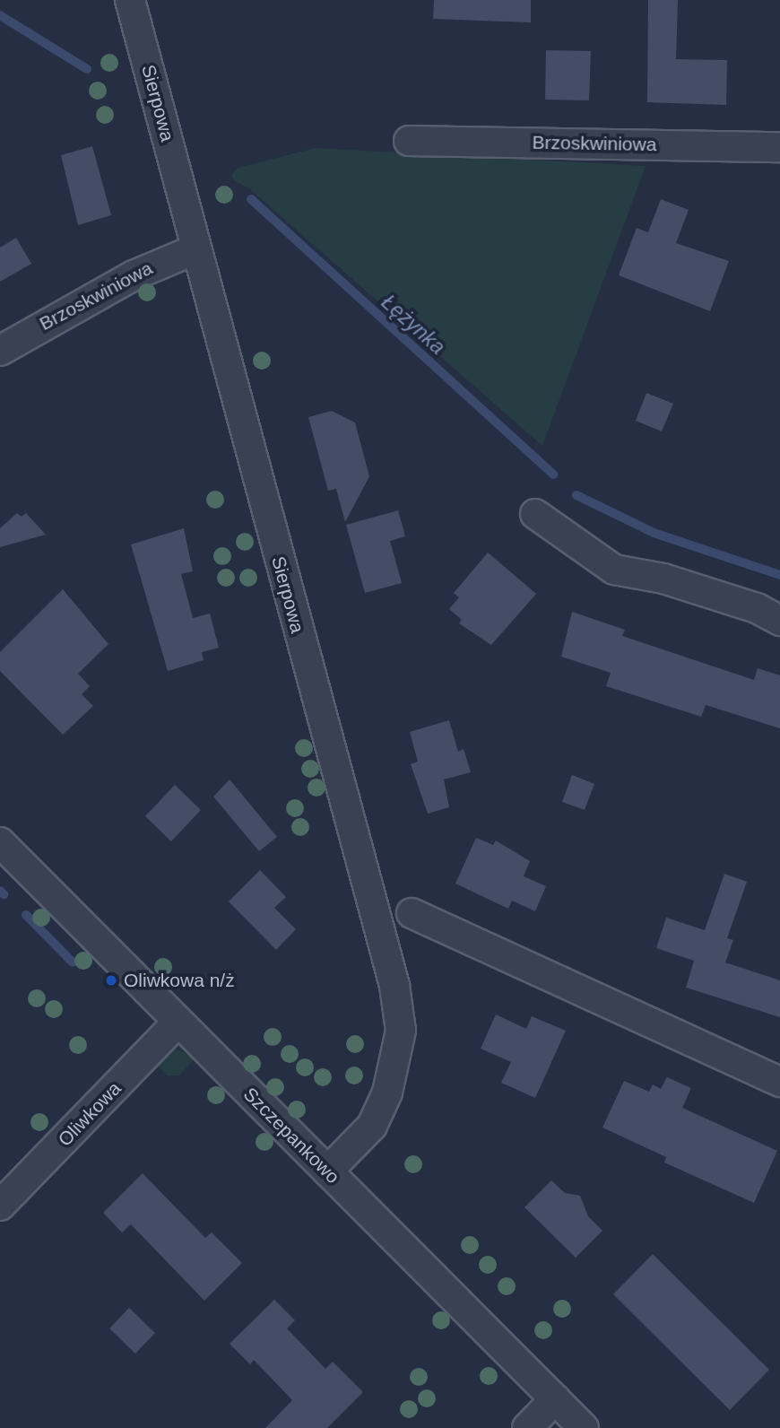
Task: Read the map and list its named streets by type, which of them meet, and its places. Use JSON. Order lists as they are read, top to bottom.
{
  "streets": {
    "street": [
      "Sierpowa",
      "Brzoskwiniowa",
      "Oliwkowa",
      "Szczepankowo"
    ]
  },
  "crossings": [
    ["Sierpowa", "Brzoskwiniowa"],
    ["Sierpowa", "Szczepankowo"],
    ["Oliwkowa", "Szczepankowo"]
  ],
  "water": ["Łężynka"],
  "places": ["Oliwkowa n/ż"]
}
